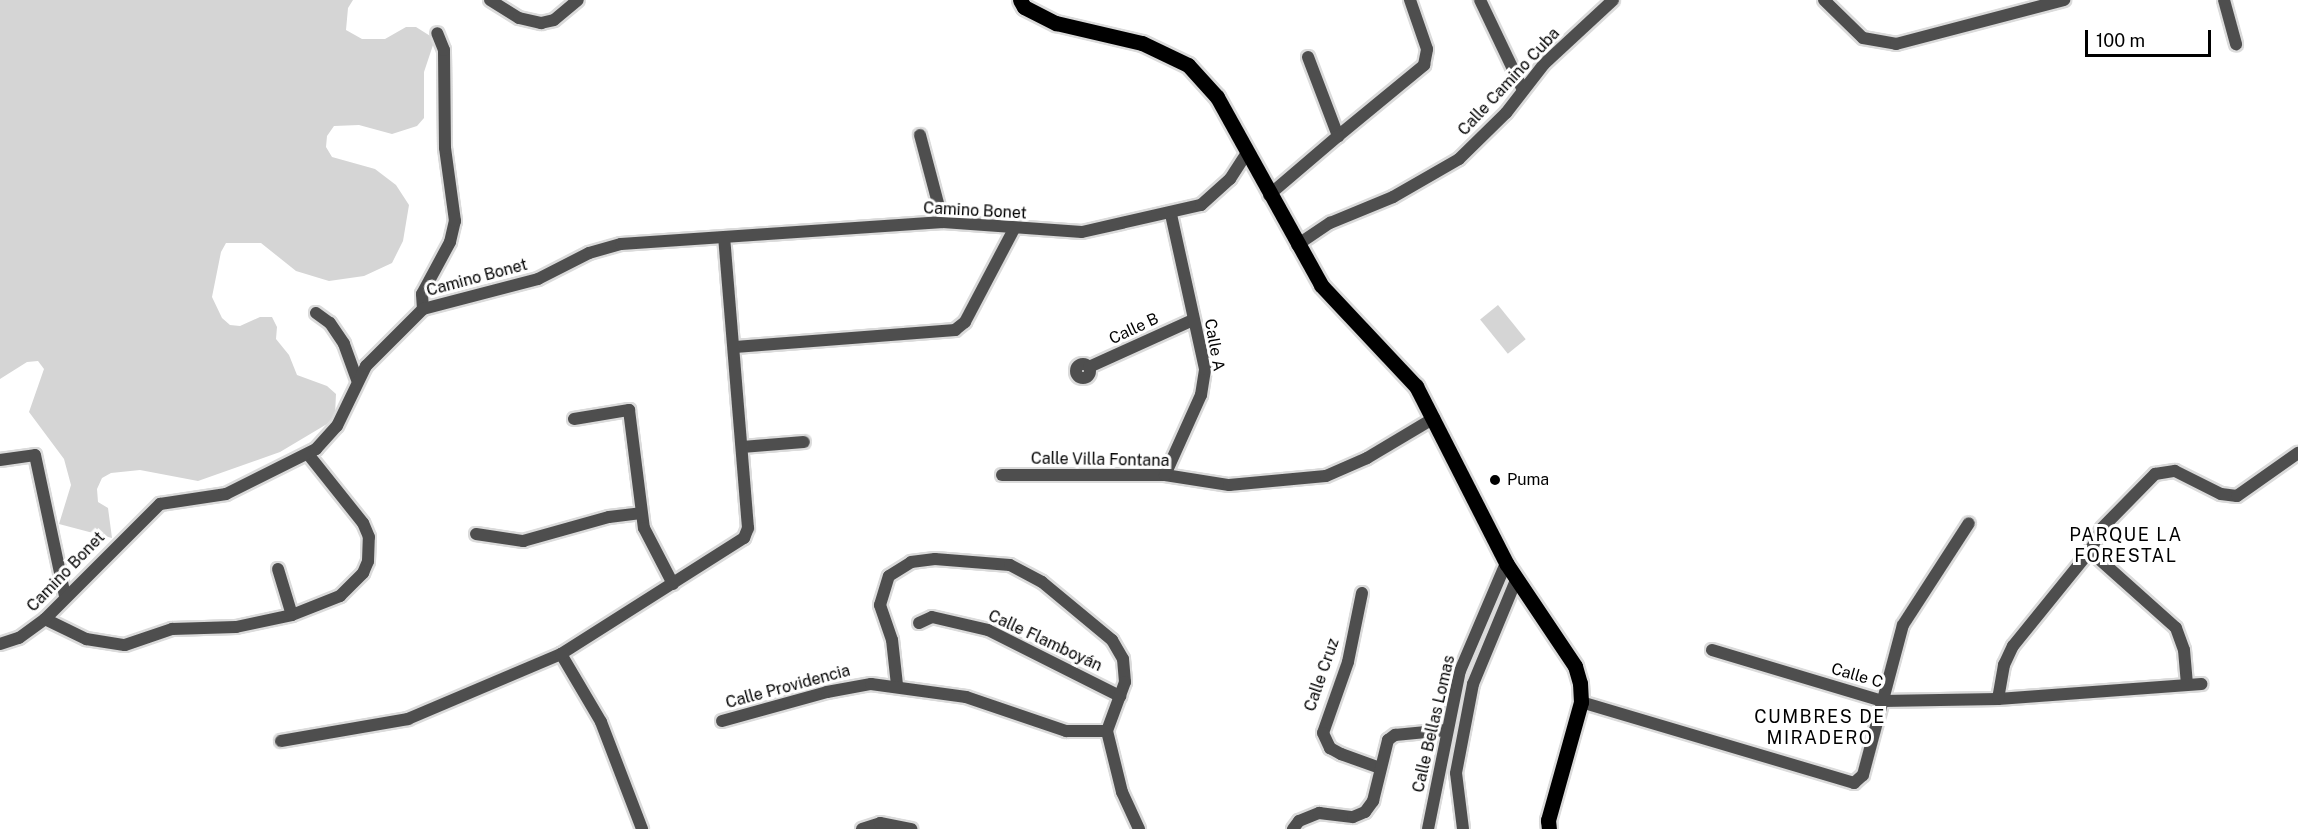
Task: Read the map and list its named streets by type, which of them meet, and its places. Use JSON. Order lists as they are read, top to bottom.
{
  "streets": {
    "street": [
      "Calle Camino Cuba",
      "Camino Bonet",
      "Calle B",
      "Calle A",
      "Calle Villa Fontana",
      "Calle Flamboyán",
      "Calle Cruz",
      "Calle C",
      "Calle Providencia",
      "Calle Bellas Lomas"
    ]
  },
  "crossings": [
    ["Camino Bonet", "Calle A"],
    ["Calle B", "Calle A"],
    ["Calle A", "Calle Villa Fontana"]
  ],
  "districts": ["PARQUE LA FORESTAL", "CUMBRES DE MIRADERO"],
  "places": ["Puma"],
  "scale_bar": "100 m"
}
